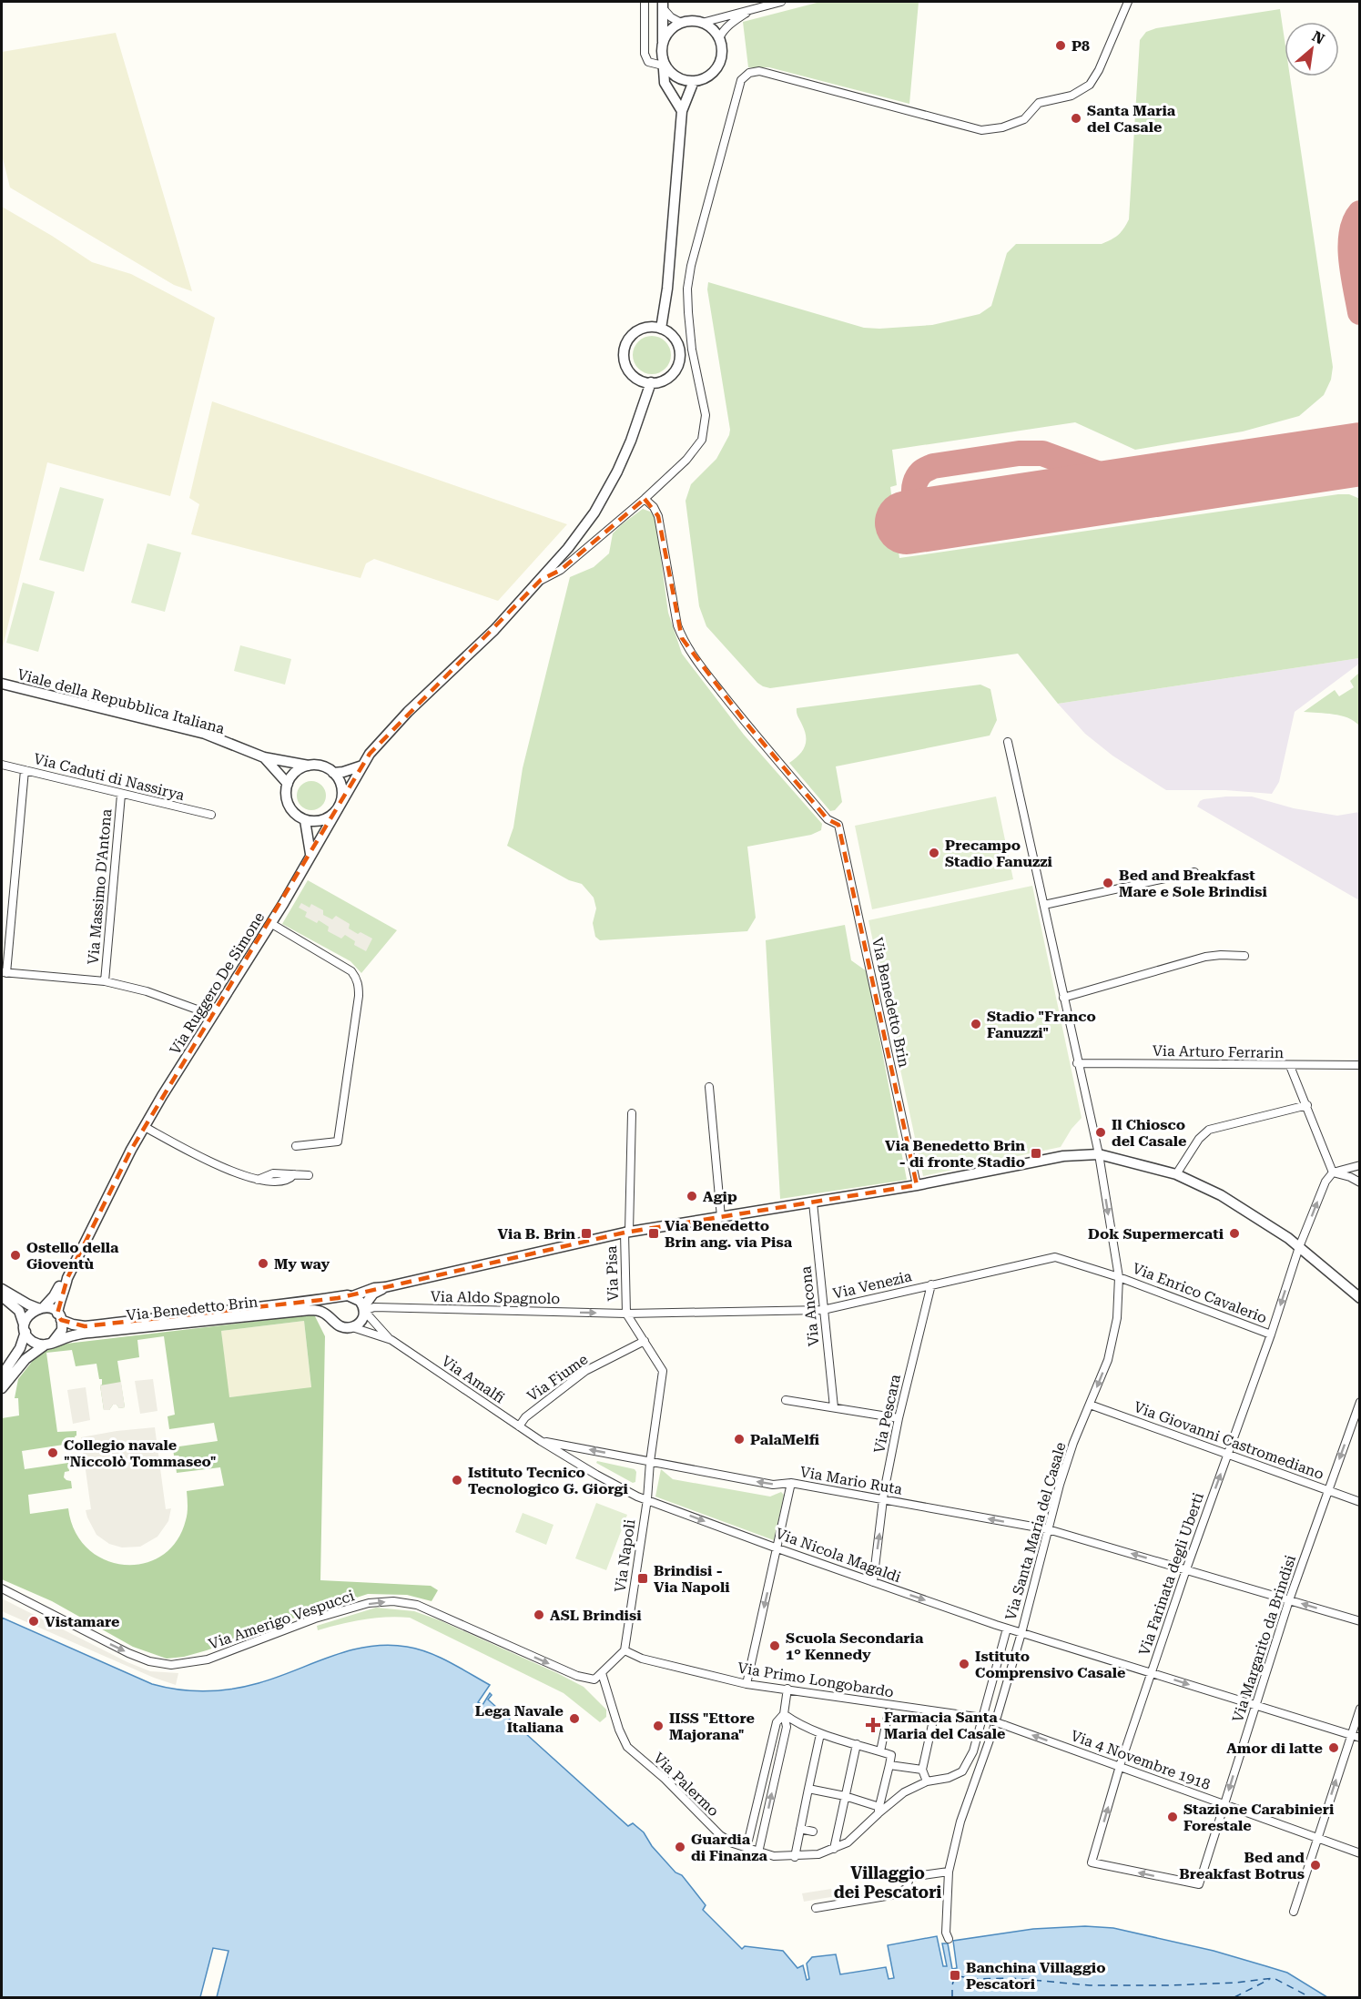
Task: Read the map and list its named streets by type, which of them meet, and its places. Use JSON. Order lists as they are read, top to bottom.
{
  "streets": {
    "street": [
      "Viale della Repubblica Italiana",
      "Via Caduti di Nassirya",
      "Via Massimo D'Antona",
      "Via Ruggero De Simone",
      "Via Benedetto Brin",
      "Via Arturo Ferrarin",
      "Via Pisa",
      "Via Venezia",
      "Via Enrico Cavalerio",
      "Via Aldo Spagnolo",
      "Via Ancona",
      "Via Fiume",
      "Via Amalfi",
      "Via Pescara",
      "Via Giovanni Castromediano",
      "Via Mario Ruta",
      "Via Santa Maria del Casale",
      "Via Nicola Magaldi",
      "Via Napoli",
      "Via Farinata degli Uberti",
      "Via Amerigo Vespucci",
      "Via Margarito da Brindisi",
      "Via Primo Longobardo",
      "Via 4 Novembre 1918",
      "Via Palermo"
    ]
  },
  "crossings": [
    ["Viale della Repubblica Italiana", "Via Ruggero De Simone"],
    ["Via Caduti di Nassirya", "Via Massimo D'Antona"],
    ["Via Massimo D'Antona", "Via Ruggero De Simone"],
    ["Via Ruggero De Simone", "Via Benedetto Brin"],
    ["Via Benedetto Brin", "Via Pisa"],
    ["Via Benedetto Brin", "Via Aldo Spagnolo"],
    ["Via Benedetto Brin", "Via Ancona"],
    ["Via Benedetto Brin", "Via Amalfi"],
    ["Via Benedetto Brin", "Via Santa Maria del Casale"],
    ["Via Arturo Ferrarin", "Via Santa Maria del Casale"],
    ["Via Pisa", "Via Venezia"],
    ["Via Pisa", "Via Aldo Spagnolo"],
    ["Via Pisa", "Via Napoli"],
    ["Via Venezia", "Via Enrico Cavalerio"],
    ["Via Venezia", "Via Aldo Spagnolo"],
    ["Via Venezia", "Via Ancona"],
    ["Via Venezia", "Via Pescara"],
    ["Via Venezia", "Via Santa Maria del Casale"],
    ["Via Venezia", "Via Napoli"],
    ["Via Enrico Cavalerio", "Via Santa Maria del Casale"],
    ["Via Aldo Spagnolo", "Via Amalfi"],
    ["Via Aldo Spagnolo", "Via Napoli"],
    ["Via Fiume", "Via Amalfi"],
    ["Via Fiume", "Via Napoli"],
    ["Via Amalfi", "Via Mario Ruta"],
    ["Via Amalfi", "Via Nicola Magaldi"],
    ["Via Amalfi", "Via Napoli"],
    ["Via Pescara", "Via Mario Ruta"],
    ["Via Pescara", "Via Nicola Magaldi"],
    ["Via Giovanni Castromediano", "Via Santa Maria del Casale"],
    ["Via Giovanni Castromediano", "Via Farinata degli Uberti"],
    ["Via Giovanni Castromediano", "Via Margarito da Brindisi"],
    ["Via Mario Ruta", "Via Santa Maria del Casale"],
    ["Via Mario Ruta", "Via Napoli"],
    ["Via Mario Ruta", "Via Farinata degli Uberti"],
    ["Via Mario Ruta", "Via Margarito da Brindisi"],
    ["Via Santa Maria del Casale", "Via Nicola Magaldi"],
    ["Via Nicola Magaldi", "Via Napoli"],
    ["Via Nicola Magaldi", "Via Farinata degli Uberti"],
    ["Via Nicola Magaldi", "Via Margarito da Brindisi"],
    ["Via Nicola Magaldi", "Via Palermo"],
    ["Via Napoli", "Via Primo Longobardo"],
    ["Via Farinata degli Uberti", "Via Margarito da Brindisi"],
    ["Via Farinata degli Uberti", "Via 4 Novembre 1918"],
    ["Via Amerigo Vespucci", "Via Palermo"],
    ["Via Margarito da Brindisi", "Via 4 Novembre 1918"],
    ["Via Primo Longobardo", "Via 4 Novembre 1918"],
    ["Via Primo Longobardo", "Via Palermo"]
  ],
  "one_way": [
    "Via Aldo Spagnolo",
    "Via Mario Ruta",
    "Via Nicola Magaldi",
    "Via Farinata degli Uberti",
    "Via Amerigo Vespucci"
  ],
  "districts": ["Villaggio dei Pescatori"],
  "places": {
    "other": [
      "P8",
      "Santa Maria del Casale",
      "Precampo Stadio Fanuzzi",
      "Bed and Breakfast Mare e Sole Brindisi",
      "Stadio \"Franco Fanuzzi\"",
      "Il Chiosco del Casale",
      "Agip",
      "Dok Supermercati",
      "Ostello della Gioventù",
      "My way",
      "PalaMelfi",
      "Collegio navale \"Niccolò Tommaseo\"",
      "Istituto Tecnico Tecnologico G. Giorgi",
      "ASL Brindisi",
      "Vistamare",
      "Scuola Secondaria 1° Kennedy",
      "Istituto Comprensivo Casale",
      "Lega Navale Italiana",
      "IISS \"Ettore Majorana\"",
      "Amor di latte",
      "Stazione Carabinieri Forestale",
      "Guardia di Finanza",
      "Bed and Breakfast Botrus"
    ],
    "transit": [
      "Via Benedetto Brin - di fronte Stadio",
      "Via B. Brin",
      "Via Benedetto Brin ang. via Pisa",
      "Brindisi - Via Napoli",
      "Banchina Villaggio Pescatori"
    ],
    "health": ["Farmacia Santa Maria del Casale"]
  },
  "north": "top right"
}
